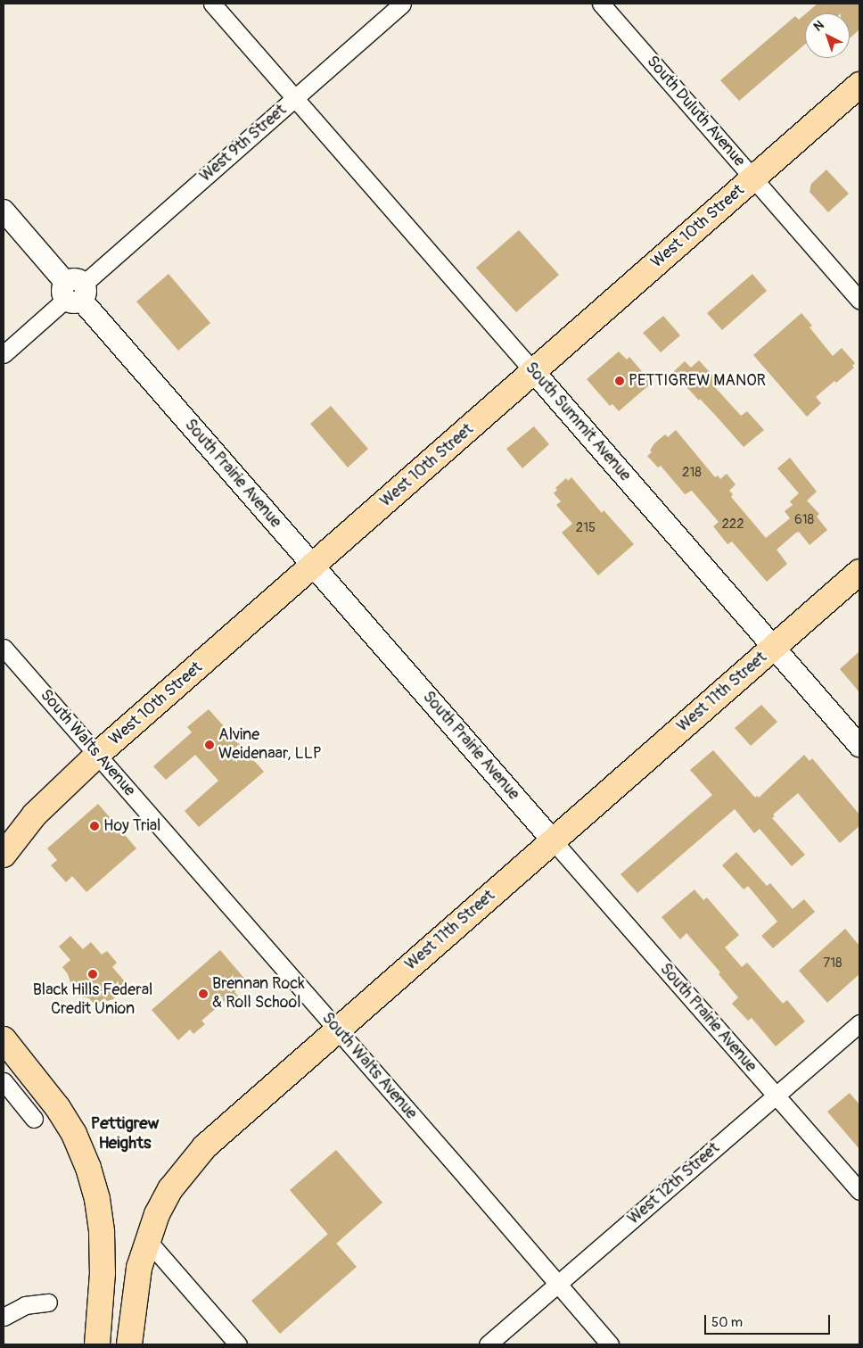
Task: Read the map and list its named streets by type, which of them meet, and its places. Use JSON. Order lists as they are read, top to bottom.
{
  "streets": {
    "main road": ["West 10th Street", "West 11th Street"],
    "street": [
      "South Duluth Avenue",
      "West 9th Street",
      "South Summit Avenue",
      "South Prairie Avenue",
      "South Walts Avenue",
      "West 12th Street"
    ]
  },
  "crossings": [
    ["South Duluth Avenue", "West 10th Street"],
    ["West 9th Street", "South Summit Avenue"],
    ["West 9th Street", "South Prairie Avenue"],
    ["West 10th Street", "South Summit Avenue"],
    ["West 10th Street", "South Prairie Avenue"],
    ["West 10th Street", "South Walts Avenue"],
    ["South Summit Avenue", "West 11th Street"],
    ["South Prairie Avenue", "West 11th Street"],
    ["South Prairie Avenue", "West 12th Street"],
    ["West 11th Street", "South Walts Avenue"],
    ["South Walts Avenue", "West 12th Street"]
  ],
  "districts": ["Pettigrew Heights"],
  "places": [
    "PETTIGREW MANOR",
    "Alvine Weidenaar, LLP",
    "Hoy Trial",
    "Black Hills Federal Credit Union",
    "Brennan Rock & Roll School"
  ],
  "house_numbers": [
    "218",
    "618",
    "222",
    "215",
    "718"
  ],
  "scale_bar": "50 m",
  "north": "top left"
}
